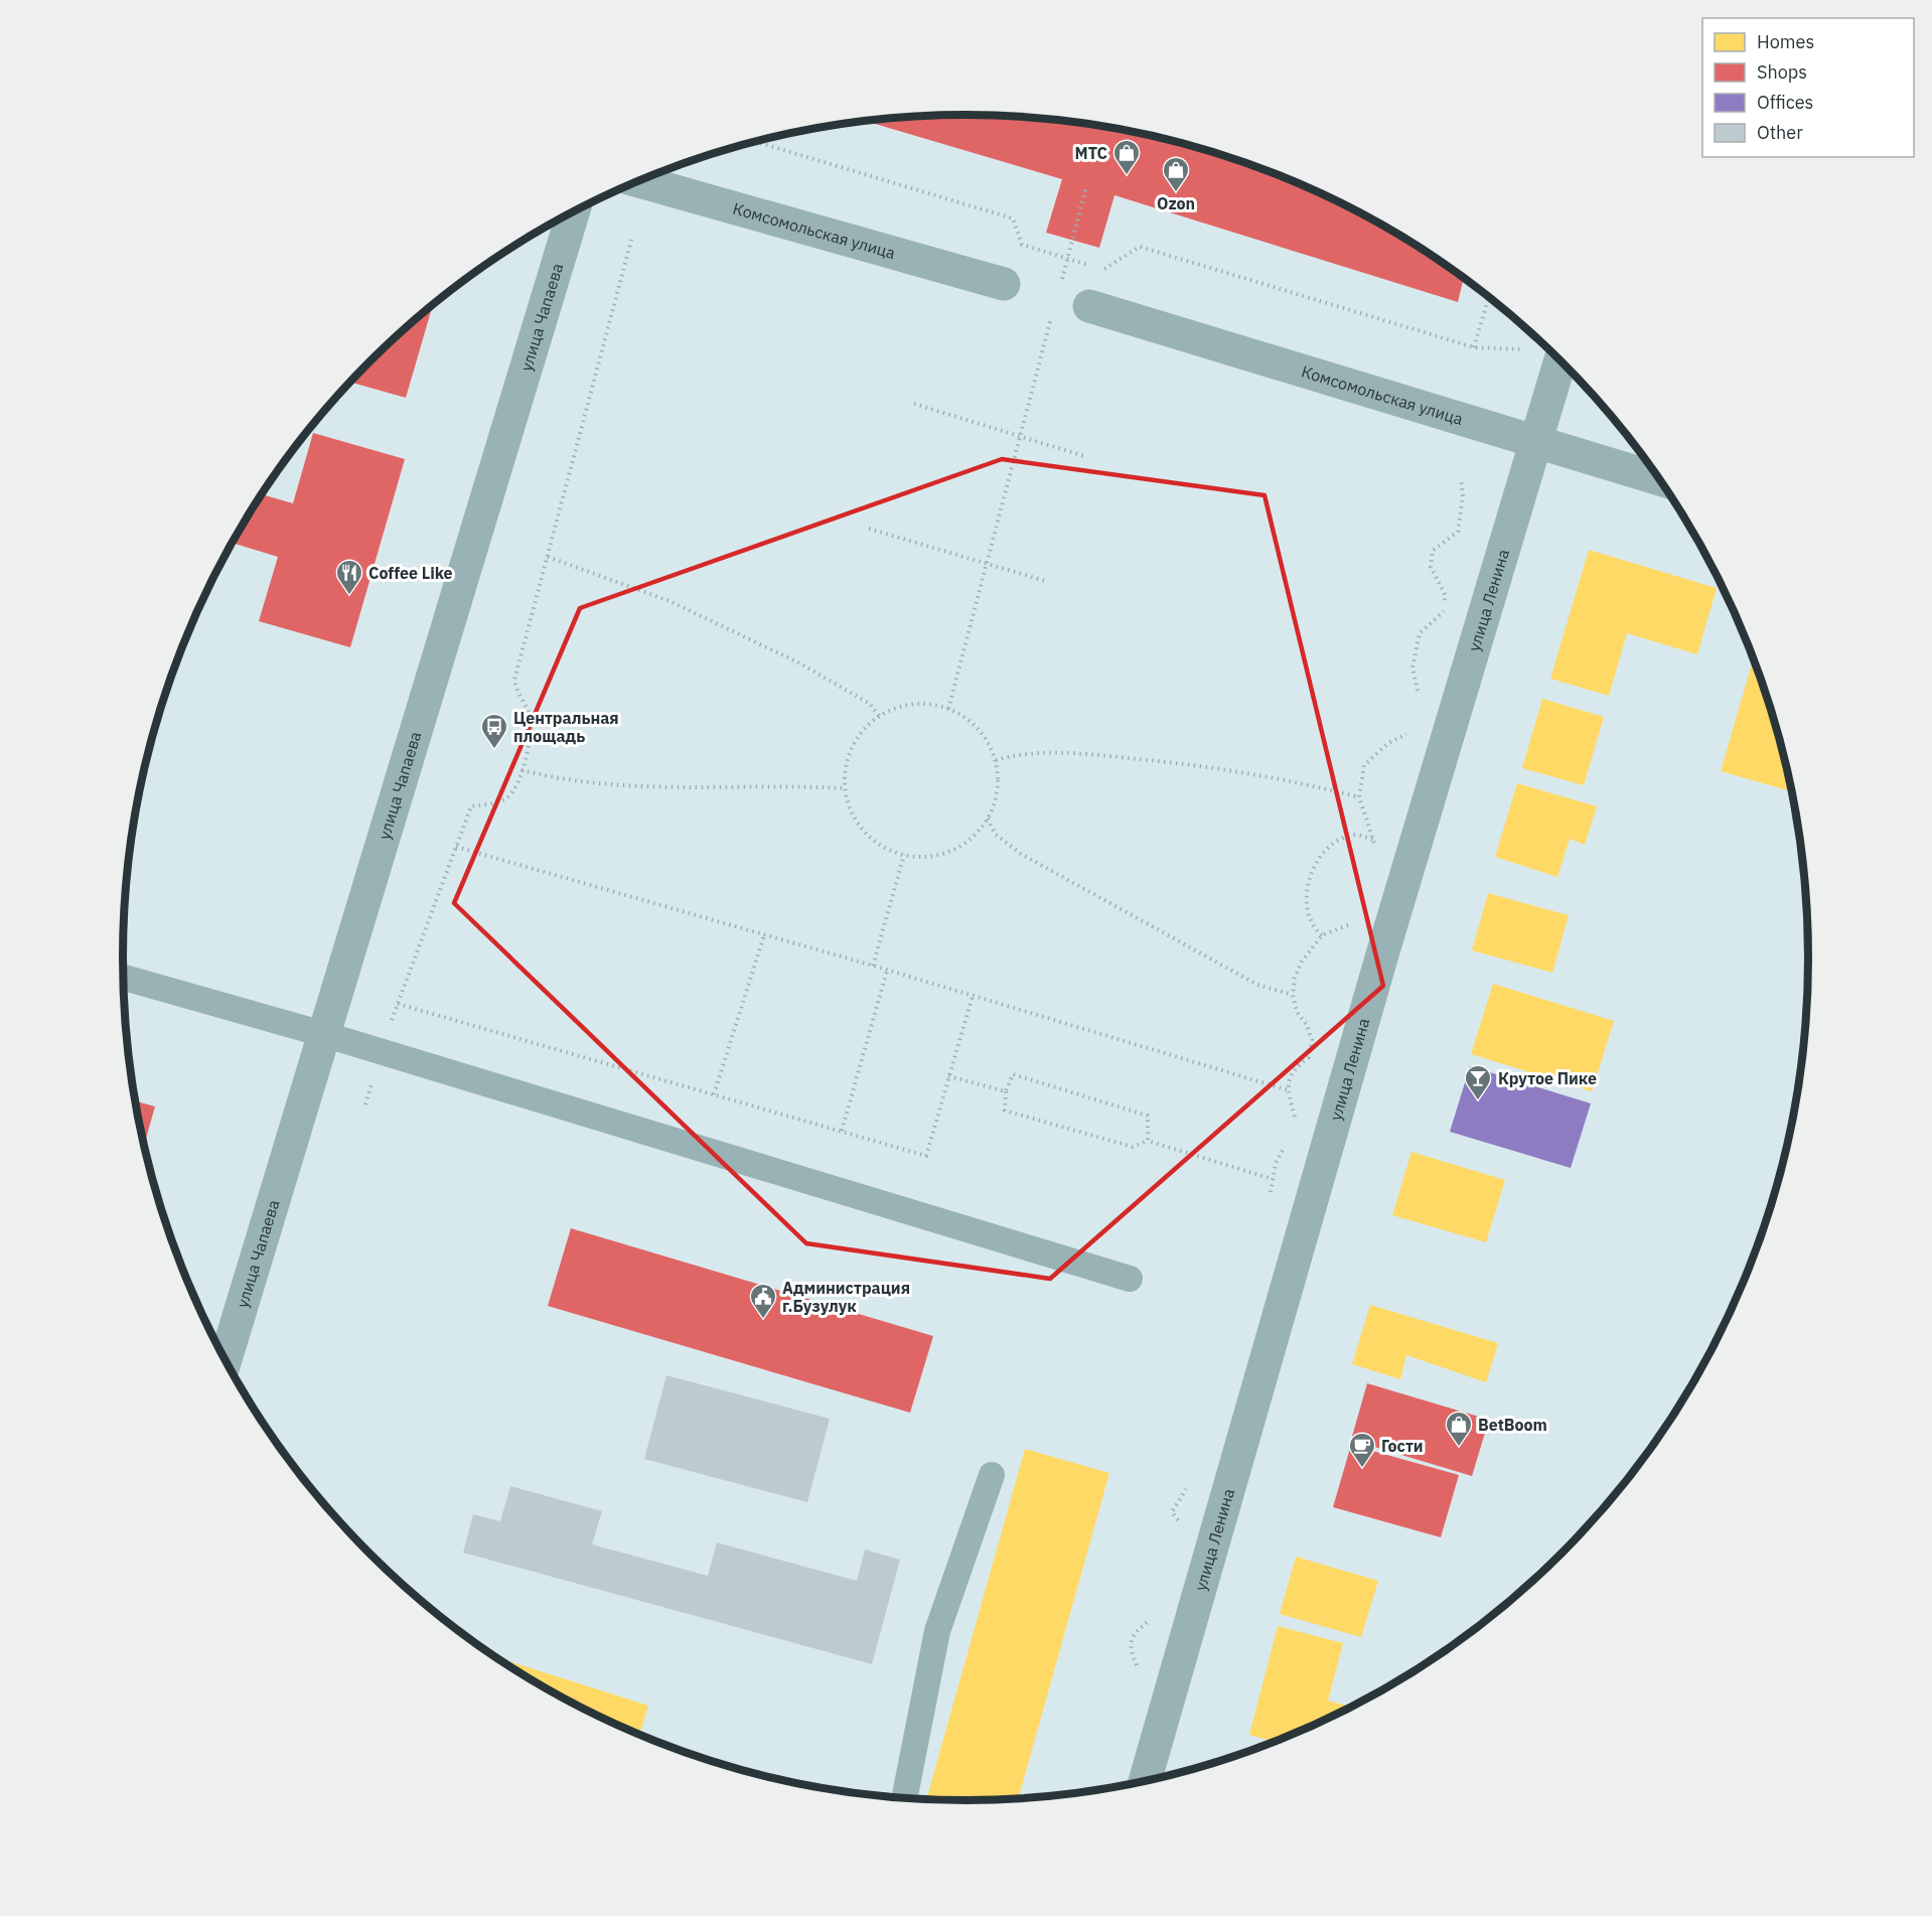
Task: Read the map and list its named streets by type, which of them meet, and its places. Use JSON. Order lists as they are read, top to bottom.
{
  "streets": {
    "street": ["Комсомольская улица", "улица Чапаева", "улица Ленина"]
  },
  "crossings": [
    ["Комсомольская улица", "улица Ленина"]
  ],
  "places": {
    "shop": ["МТС", "Ozon", "BetBoom"],
    "restaurant": ["Coffee Like"],
    "bus stop": ["Центральная площадь"],
    "bar": ["Крутое Пике"],
    "public building": ["Администрация г.Бузулук"],
    "cafe": ["Гости"]
  },
  "legend": [
    "Homes",
    "Shops",
    "Offices",
    "Other"
  ]
}
